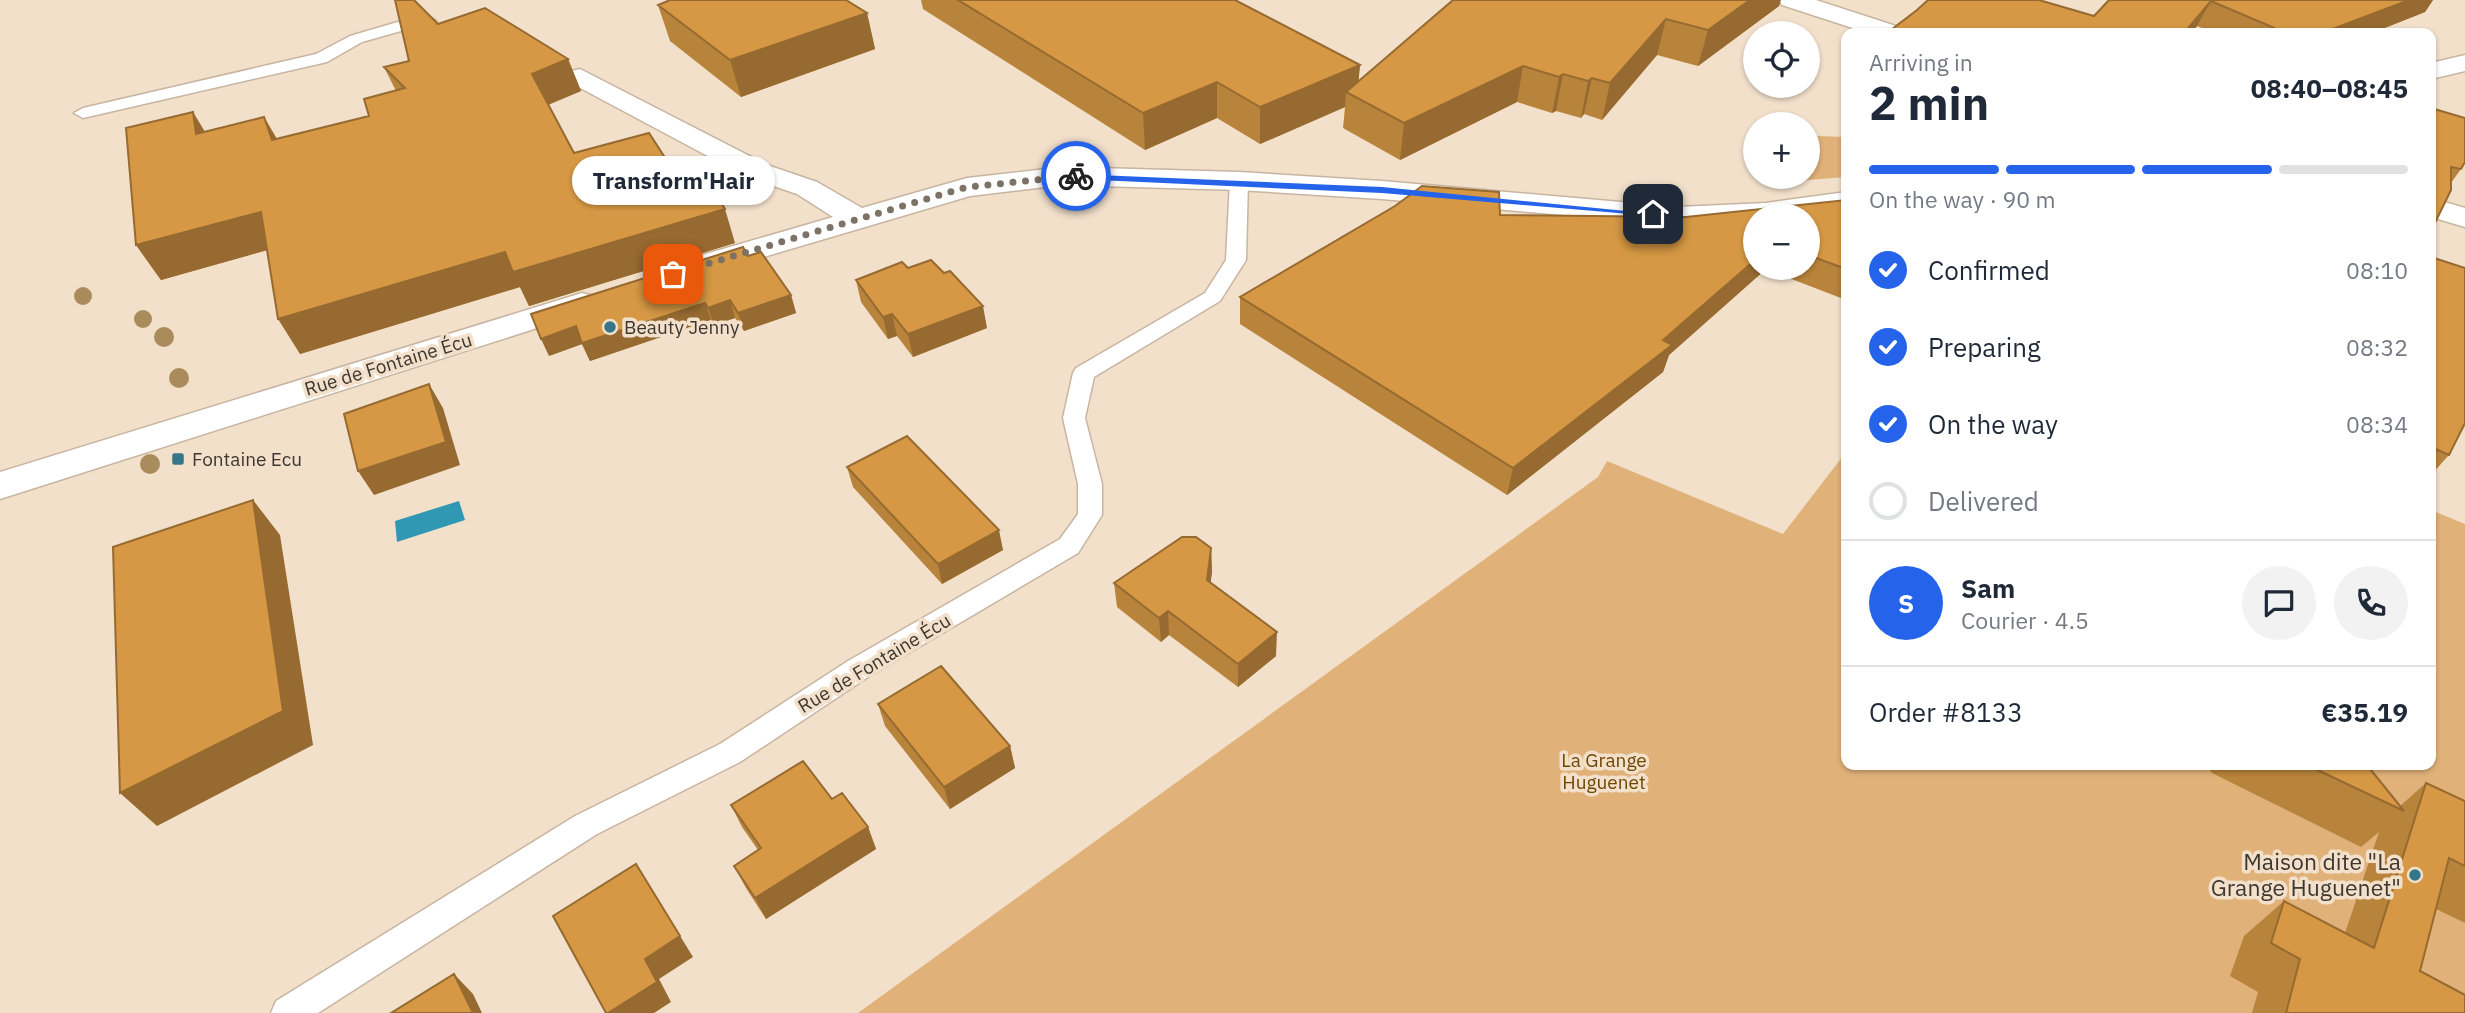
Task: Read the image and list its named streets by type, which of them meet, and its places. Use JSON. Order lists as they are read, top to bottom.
{
  "streets": {
    "street": ["Rue de Fontaine Écu"]
  },
  "parks": ["La Grange Huguenet"],
  "places": {
    "other": ["Transform'Hair", "Beauty Jenny", "Maison dite \"La Grange Huguenet\""],
    "transit": ["Fontaine Ecu"]
  },
  "page": {
    "map_buttons": ["+", "−"],
    "heading": ["2 min", "Arriving in", "08:40–08:45"],
    "panel": [
      "Sam",
      "Courier · 4.5",
      "Order #8133",
      "€35.19"
    ],
    "bar": "On the way · 90 m",
    "bubble": "Transform'Hair",
    "list": [
      ["Confirmed", "08:10"],
      ["Preparing", "08:32"],
      ["On the way", "08:34"],
      "Delivered"
    ],
    "round": "S"
  }
}
